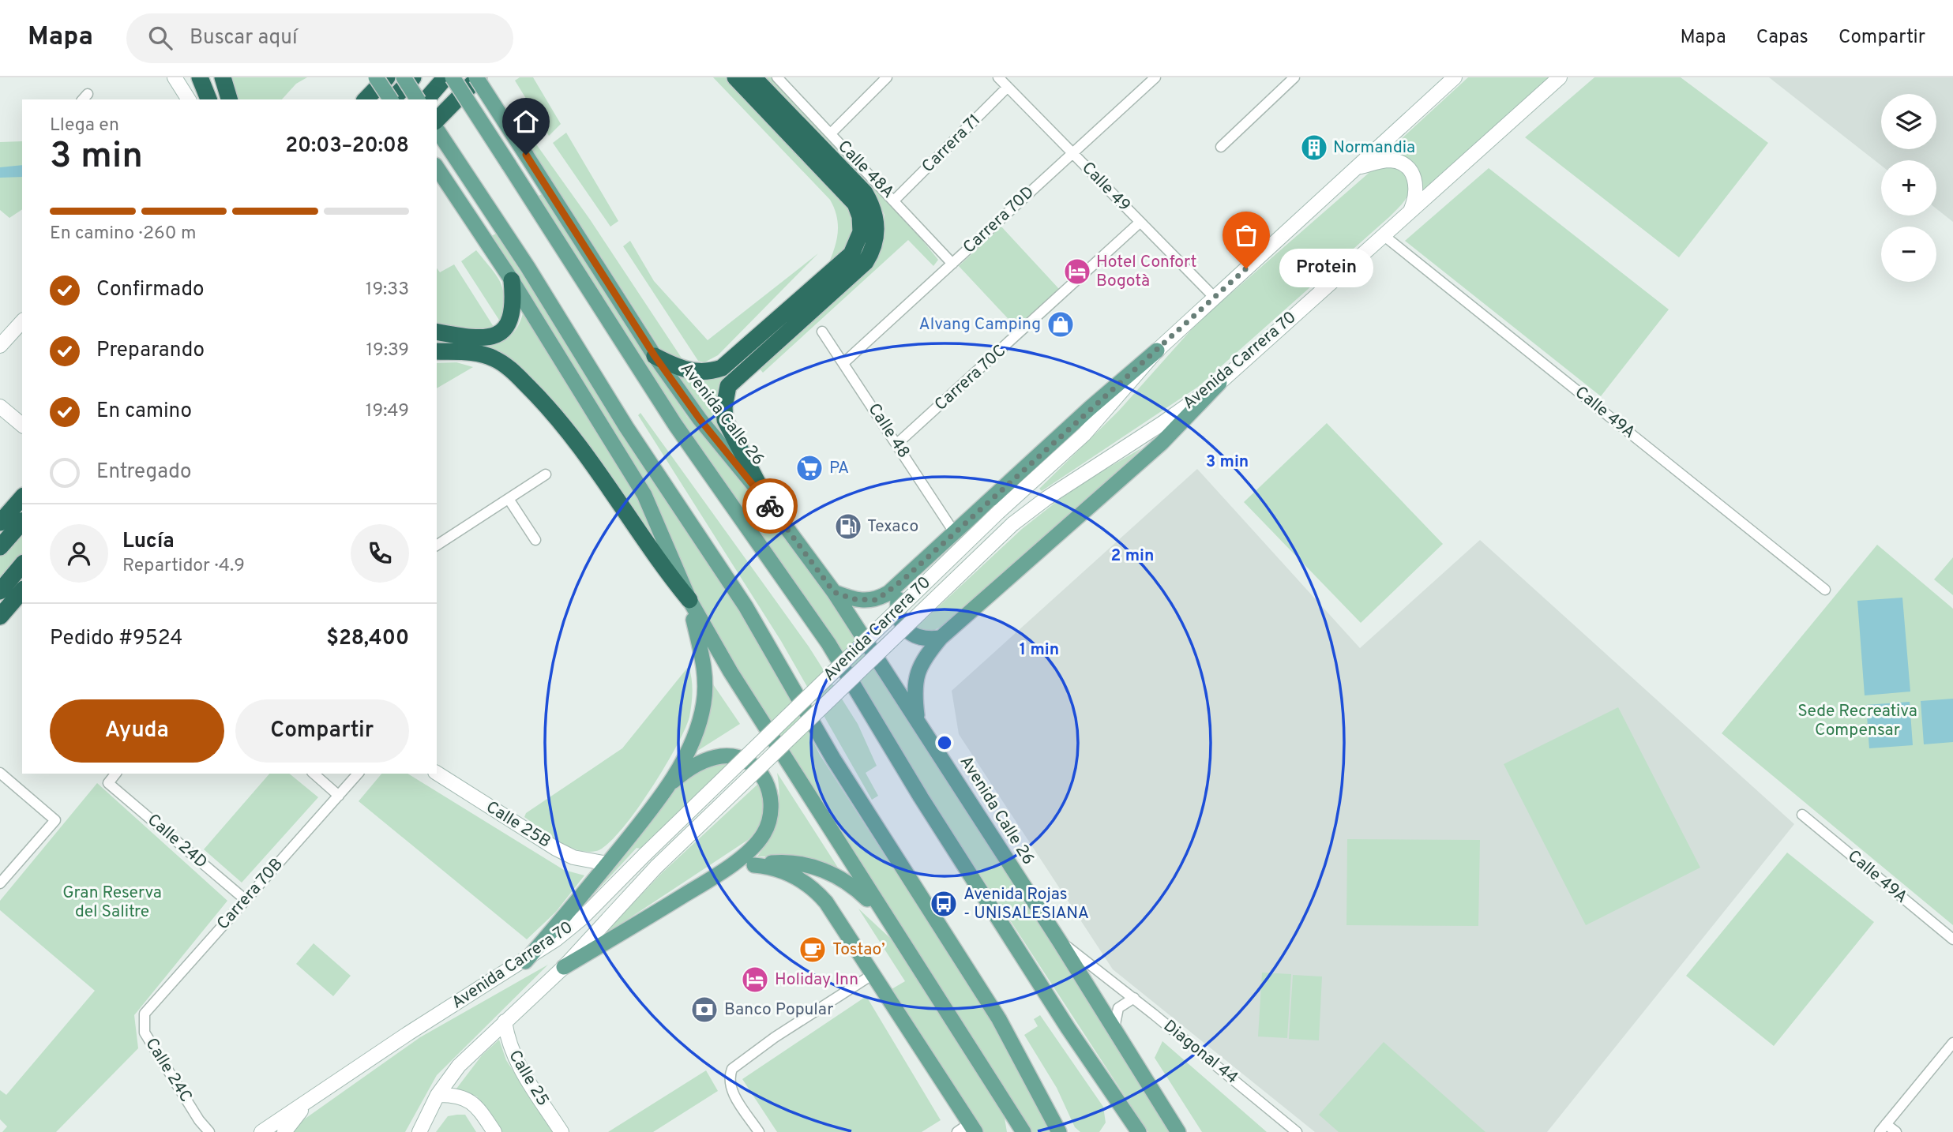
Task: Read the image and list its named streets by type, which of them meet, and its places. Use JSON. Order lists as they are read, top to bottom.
{
  "streets": {
    "main road": [
      "Avenida Carrera 70",
      "Avenida Calle 26",
      "Calle 25B",
      "Calle 25"
    ],
    "street": [
      "Carrera 71",
      "Calle 48A",
      "Calle 49",
      "Carrera 70D",
      "Carrera 70C",
      "Calle 49A",
      "Calle 48",
      "Calle 24D",
      "Carrera 70B",
      "Diagonal 44",
      "Calle 24C"
    ]
  },
  "crossings": [
    ["Carrera 71", "Calle 48A"],
    ["Carrera 71", "Calle 49"],
    ["Calle 48A", "Carrera 70D"],
    ["Calle 49", "Carrera 70D"],
    ["Calle 49", "Avenida Carrera 70"],
    ["Calle 49", "Carrera 70C"],
    ["Carrera 70D", "Calle 48"],
    ["Avenida Carrera 70", "Calle 49A"],
    ["Avenida Carrera 70", "Calle 25"],
    ["Carrera 70C", "Calle 48"],
    ["Avenida Calle 26", "Diagonal 44"],
    ["Calle 24D", "Carrera 70B"],
    ["Carrera 70B", "Calle 24C"]
  ],
  "parks": ["Sede Recreativa Compensar", "Gran Reserva del Salitre"],
  "places": {
    "building": ["Normandia"],
    "other": ["Protein"],
    "hotel": ["Hotel Confort Bogotà", "Holiday Inn"],
    "shop": ["Alvang Camping"],
    "supermarket": ["PA"],
    "fuel station": ["Texaco"],
    "bus stop": ["Avenida Rojas - UNISALESIANA"],
    "cafe": ["Tostao’"],
    "bank": ["Banco Popular"]
  },
  "page": {
    "header": "Mapa",
    "search": "Buscar aquí",
    "nav": ["Mapa", "Capas", "Compartir"],
    "map_buttons": ["+", "−"],
    "heading": ["3 min", "Llega en", "20:03–20:08"],
    "panel": [
      "Lucía",
      "Repartidor · 4.9",
      "Pedido #9524",
      "$28,400"
    ],
    "bar": "En camino · 260 m",
    "bubble": "Protein",
    "list": [
      ["Confirmado", "19:33"],
      ["Preparando", "19:39"],
      ["En camino", "19:49"],
      "Entregado"
    ],
    "buttons": ["Ayuda", "Compartir"]
  },
  "rings": ["3 min", "2 min", "1 min"]
}
